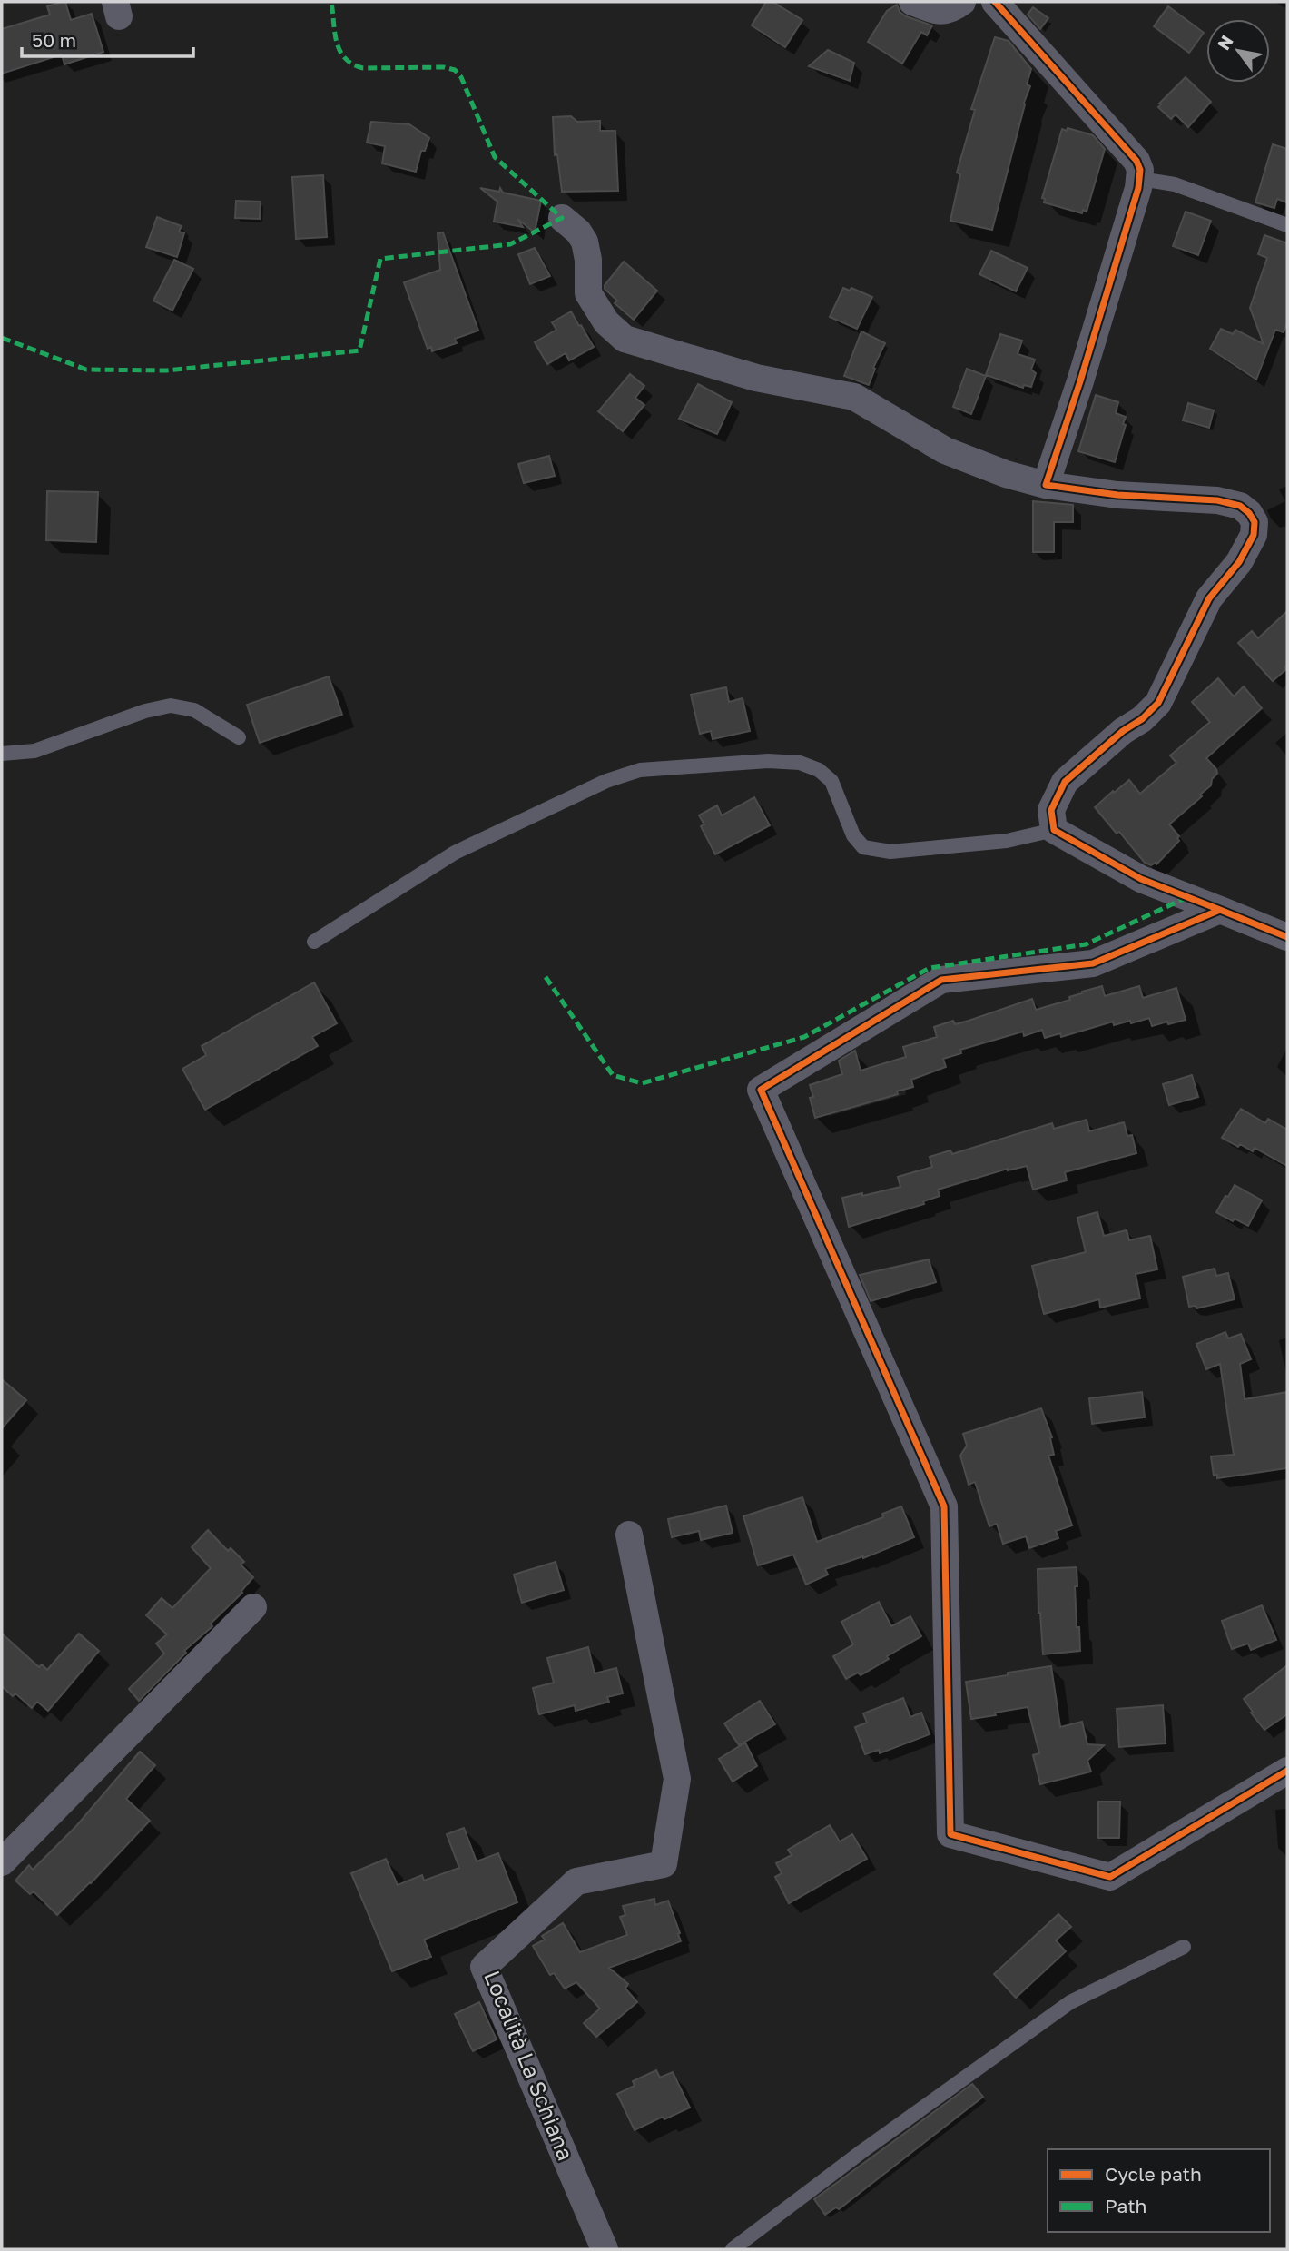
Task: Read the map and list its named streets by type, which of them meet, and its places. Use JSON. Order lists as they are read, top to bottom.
{
  "streets": {
    "street": ["Località La Schiana"]
  },
  "legend": ["Cycle path", "Path"],
  "scale_bar": "50 m",
  "north": "top left"
}
